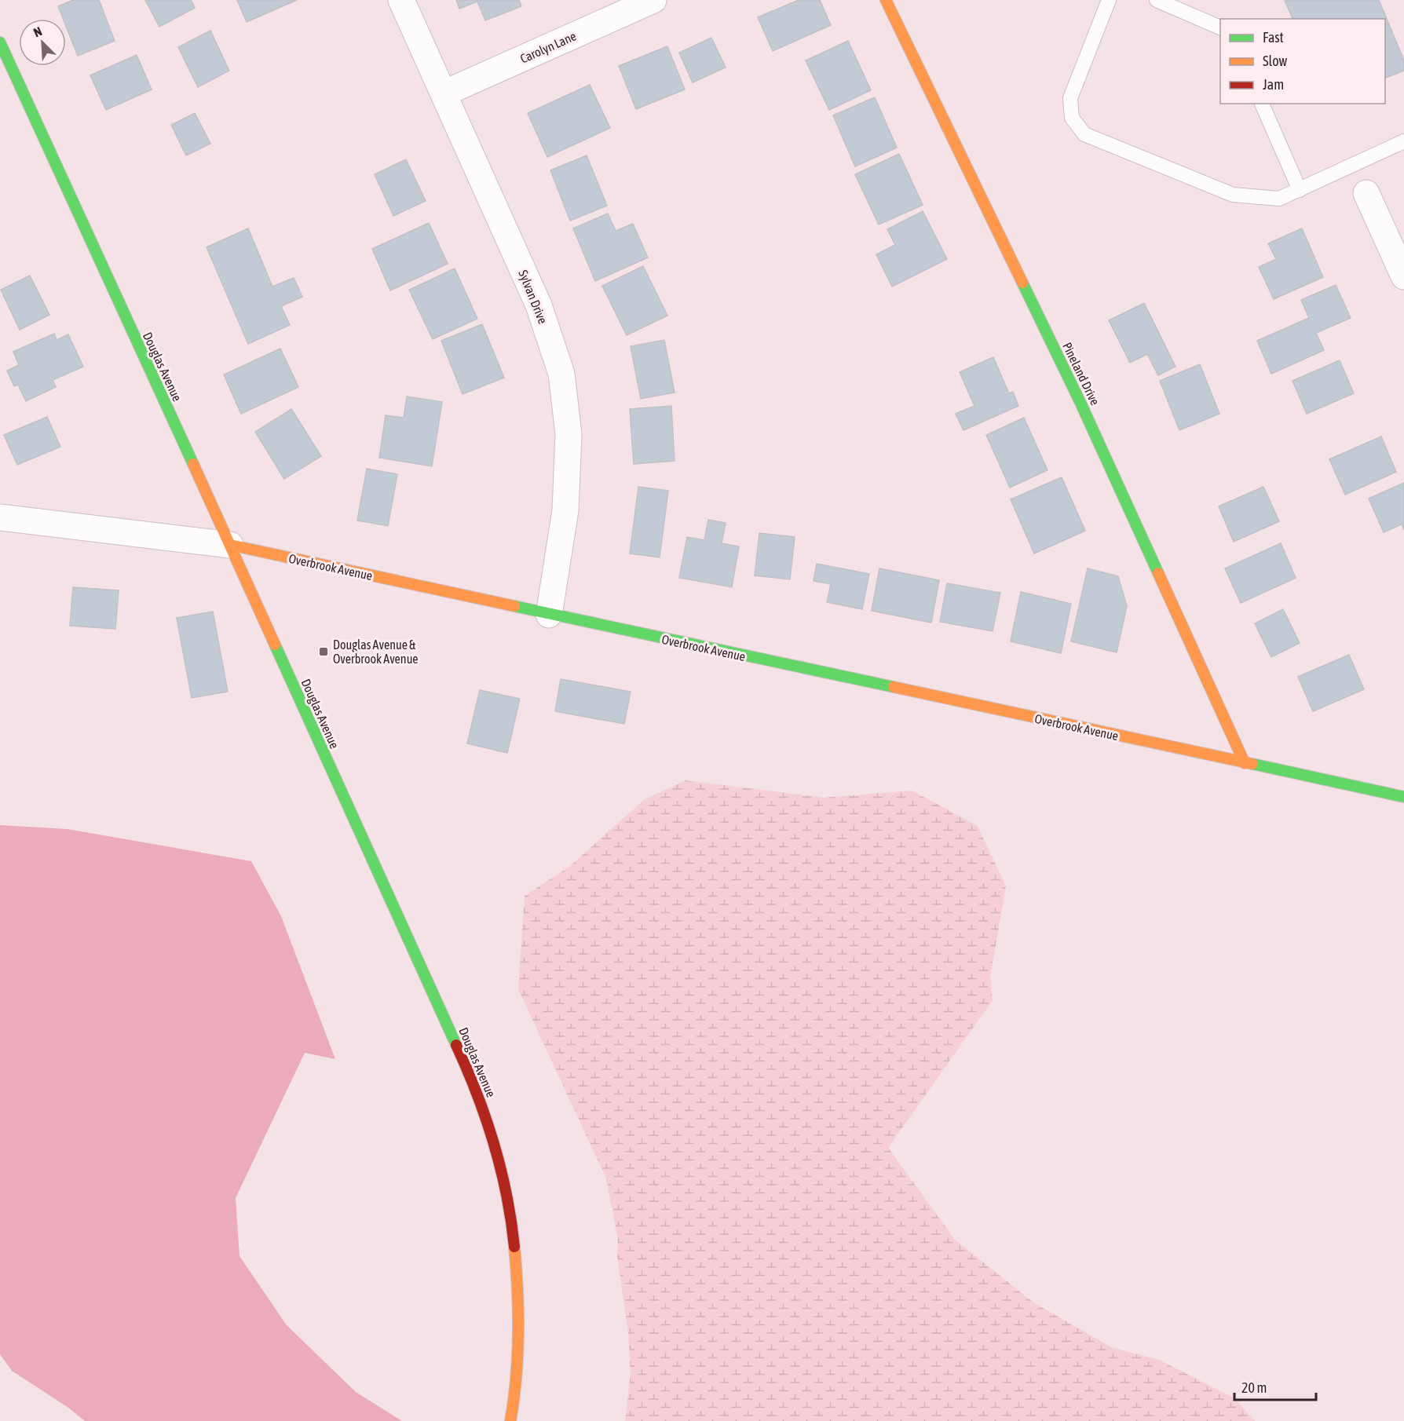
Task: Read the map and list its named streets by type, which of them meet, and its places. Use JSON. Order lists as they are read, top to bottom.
{
  "streets": {
    "street": [
      "Carolyn Lane",
      "Sylvan Drive",
      "Douglas Avenue",
      "Pineland Drive",
      "Overbrook Avenue"
    ]
  },
  "crossings": [
    ["Carolyn Lane", "Sylvan Drive"],
    ["Sylvan Drive", "Overbrook Avenue"],
    ["Douglas Avenue", "Overbrook Avenue"],
    ["Pineland Drive", "Overbrook Avenue"]
  ],
  "places": {
    "transit": ["Douglas Avenue & Overbrook Avenue"]
  },
  "legend": ["Fast", "Slow", "Jam"],
  "scale_bar": "20 m",
  "north": "top left"
}
